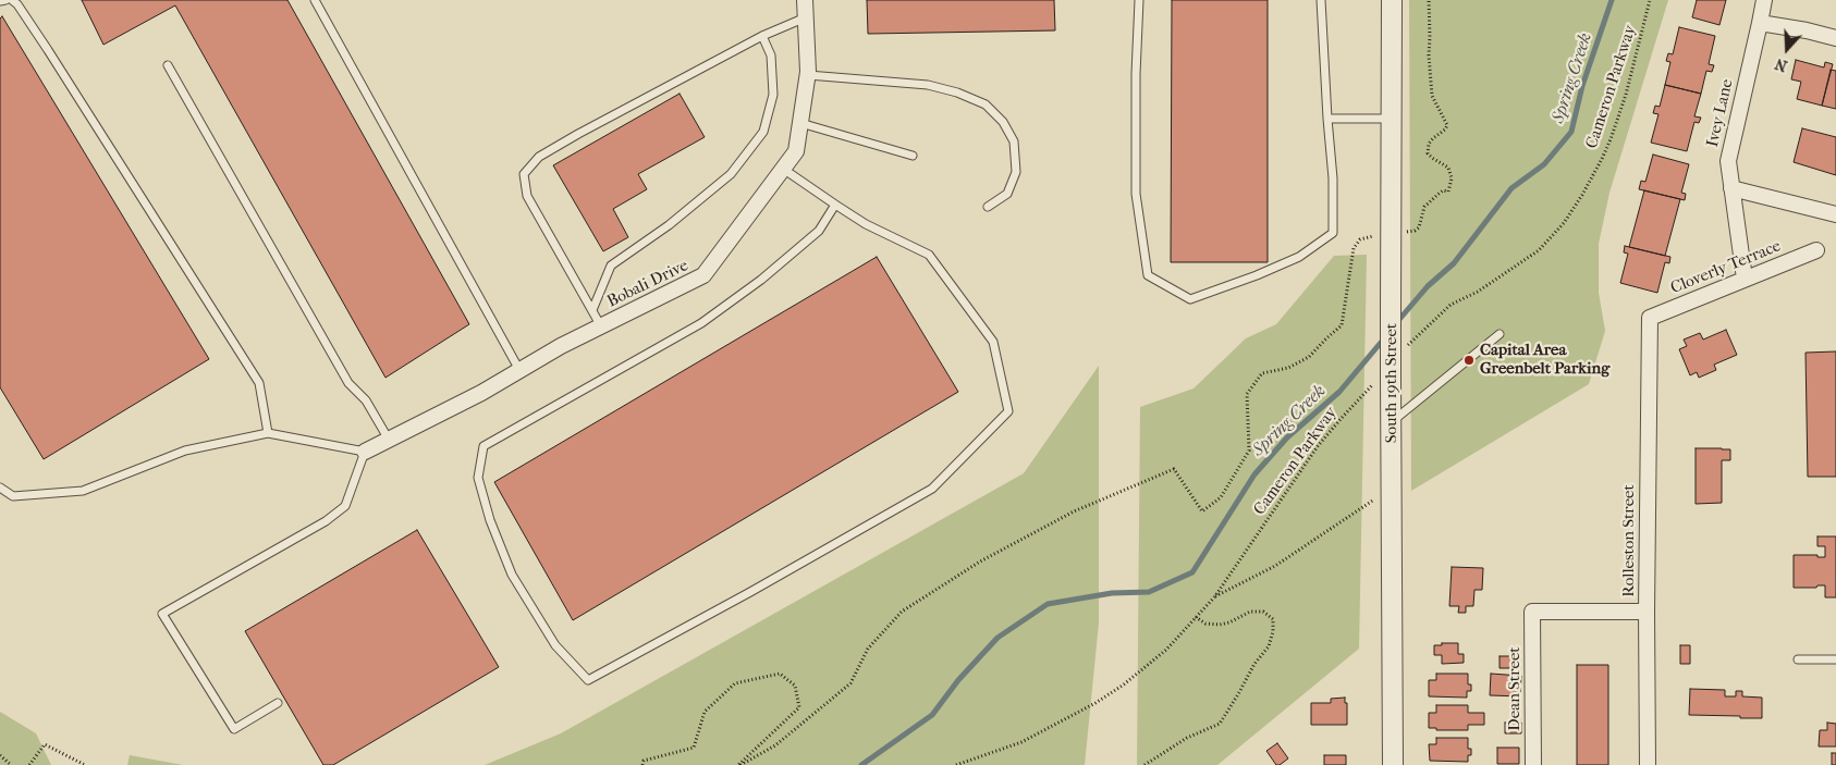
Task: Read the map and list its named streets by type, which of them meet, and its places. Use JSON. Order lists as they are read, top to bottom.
{
  "streets": {
    "street": [
      "Ivey Lane",
      "Cloverly Terrace",
      "Bobali Drive",
      "South 19th Street",
      "Rolleston Street",
      "Dean Street"
    ],
    "path": ["Cameron Parkway"]
  },
  "crossings": [
    ["Cameron Parkway", "South 19th Street"],
    ["Ivey Lane", "Cloverly Terrace"],
    ["Cloverly Terrace", "Rolleston Street"],
    ["Rolleston Street", "Dean Street"]
  ],
  "water": ["Spring Creek"],
  "places": ["Capital Area Greenbelt Parking"],
  "north": "bottom"
}
